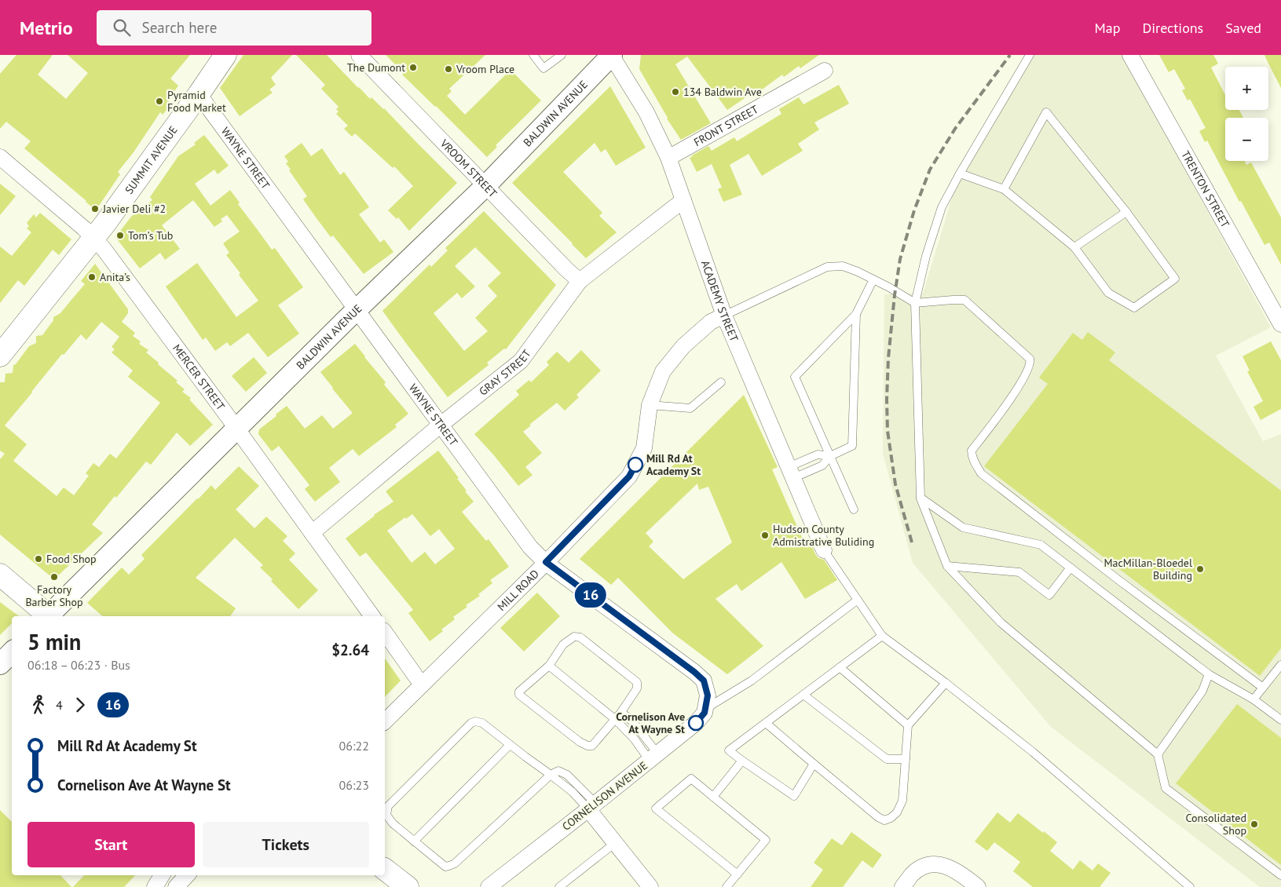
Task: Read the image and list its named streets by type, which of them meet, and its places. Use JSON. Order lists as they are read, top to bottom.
{
  "streets": {
    "main road": ["SUMMIT AVENUE"],
    "street": [
      "BALDWIN AVENUE",
      "FRONT STREET",
      "WAYNE STREET",
      "VROOM STREET",
      "TRENTON STREET",
      "ACADEMY STREET",
      "GRAY STREET",
      "MERCER STREET",
      "MILL ROAD",
      "CORNELISON AVENUE"
    ]
  },
  "crossings": [
    ["BALDWIN AVENUE", "WAYNE STREET"],
    ["BALDWIN AVENUE", "VROOM STREET"],
    ["BALDWIN AVENUE", "ACADEMY STREET"],
    ["BALDWIN AVENUE", "MERCER STREET"],
    ["FRONT STREET", "ACADEMY STREET"],
    ["WAYNE STREET", "SUMMIT AVENUE"],
    ["WAYNE STREET", "GRAY STREET"],
    ["WAYNE STREET", "MILL ROAD"],
    ["WAYNE STREET", "CORNELISON AVENUE"],
    ["SUMMIT AVENUE", "MERCER STREET"],
    ["VROOM STREET", "GRAY STREET"],
    ["ACADEMY STREET", "GRAY STREET"],
    ["ACADEMY STREET", "MILL ROAD"],
    ["GRAY STREET", "MERCER STREET"]
  ],
  "places": [
    "The Dumont",
    "Vroom Place",
    "134 Baldwin Ave",
    "Pyramid Food Market",
    "Javier Deli #2",
    "Tom’s Tub",
    "Anita’s",
    "Mill Rd At Academy St",
    "Hudson County Admistrative Buliding",
    "Food Shop",
    "MacMillan-Bloedel Building",
    "Factory Barber Shop",
    "Cornelison Ave At Wayne St",
    "Consolidated Shop"
  ],
  "lines": ["bus line 16"],
  "page": {
    "header": "Metrio",
    "search": "Search here",
    "nav": ["Map", "Directions", "Saved"],
    "on_map": "16",
    "map_buttons": ["+", "−"],
    "heading": ["5 min", "06:18 – 06:23 · Bus", "$2.64"],
    "legs": ["4", "16"],
    "list": [
      {
        "name": "Mill Rd At Academy St",
        "value": "06:22"
      },
      {
        "name": "Cornelison Ave At Wayne St",
        "value": "06:23"
      }
    ],
    "buttons": ["Start", "Tickets"]
  }
}
